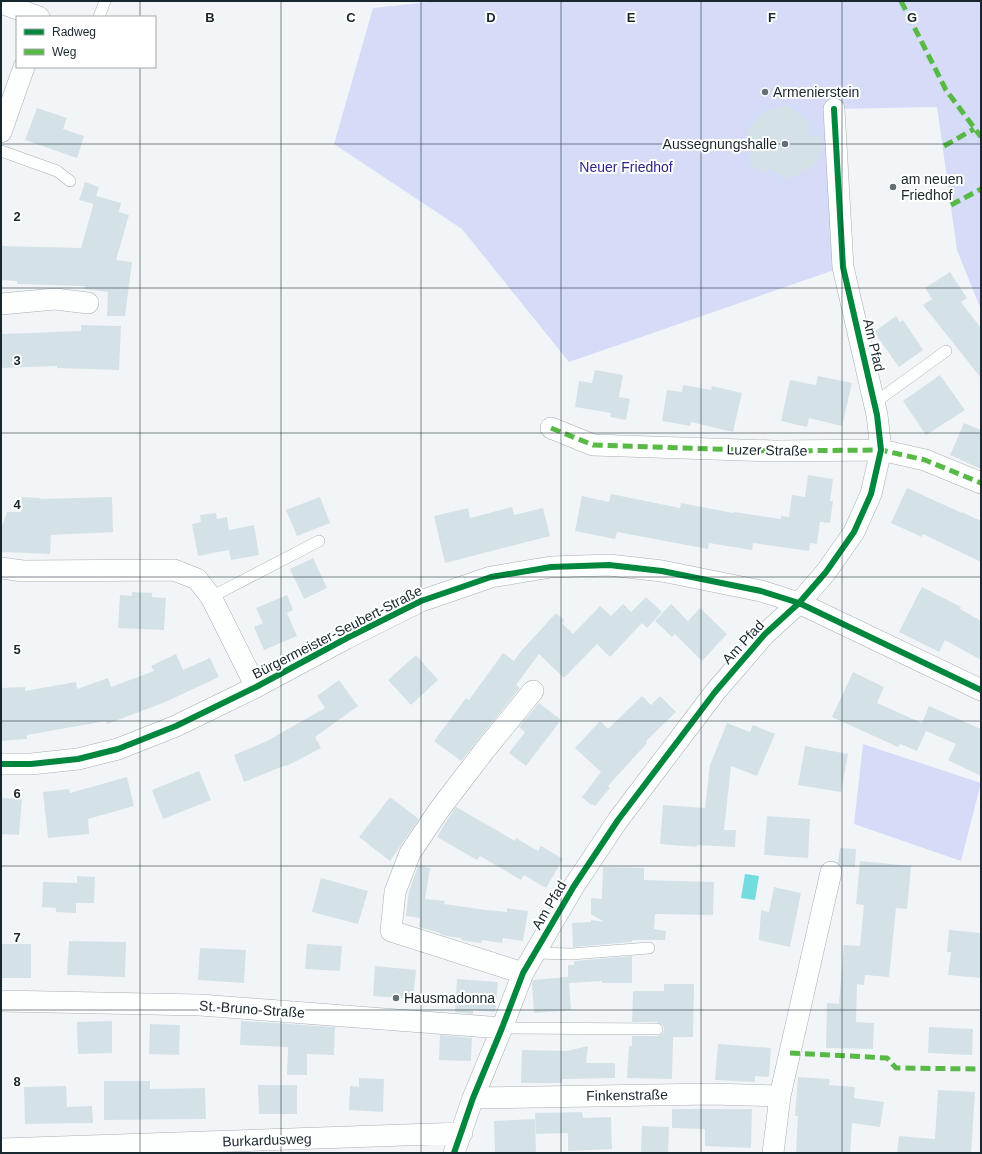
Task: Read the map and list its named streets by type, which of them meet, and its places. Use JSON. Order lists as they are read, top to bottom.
{
  "streets": {
    "street": [
      "Am Pfad",
      "Luzer Straße",
      "Bürgermeister-Seubert-Straße",
      "St.-Bruno-Straße",
      "Finkenstraße",
      "Burkardusweg"
    ]
  },
  "crossings": [
    ["Am Pfad", "Luzer Straße"],
    ["Am Pfad", "Bürgermeister-Seubert-Straße"],
    ["Am Pfad", "St.-Bruno-Straße"],
    ["Am Pfad", "Finkenstraße"],
    ["Am Pfad", "Burkardusweg"]
  ],
  "parks": ["Neuer Friedhof"],
  "places": [
    "Armenierstein",
    "Aussegnungshalle",
    "am neuen Friedhof",
    "Hausmadonna"
  ],
  "legend": ["Radweg", "Weg"],
  "grid": {
    "columns": [
      "B",
      "C",
      "D",
      "E",
      "F",
      "G"
    ],
    "rows": [
      "2",
      "3",
      "4",
      "5",
      "6",
      "7",
      "8"
    ]
  }
}
